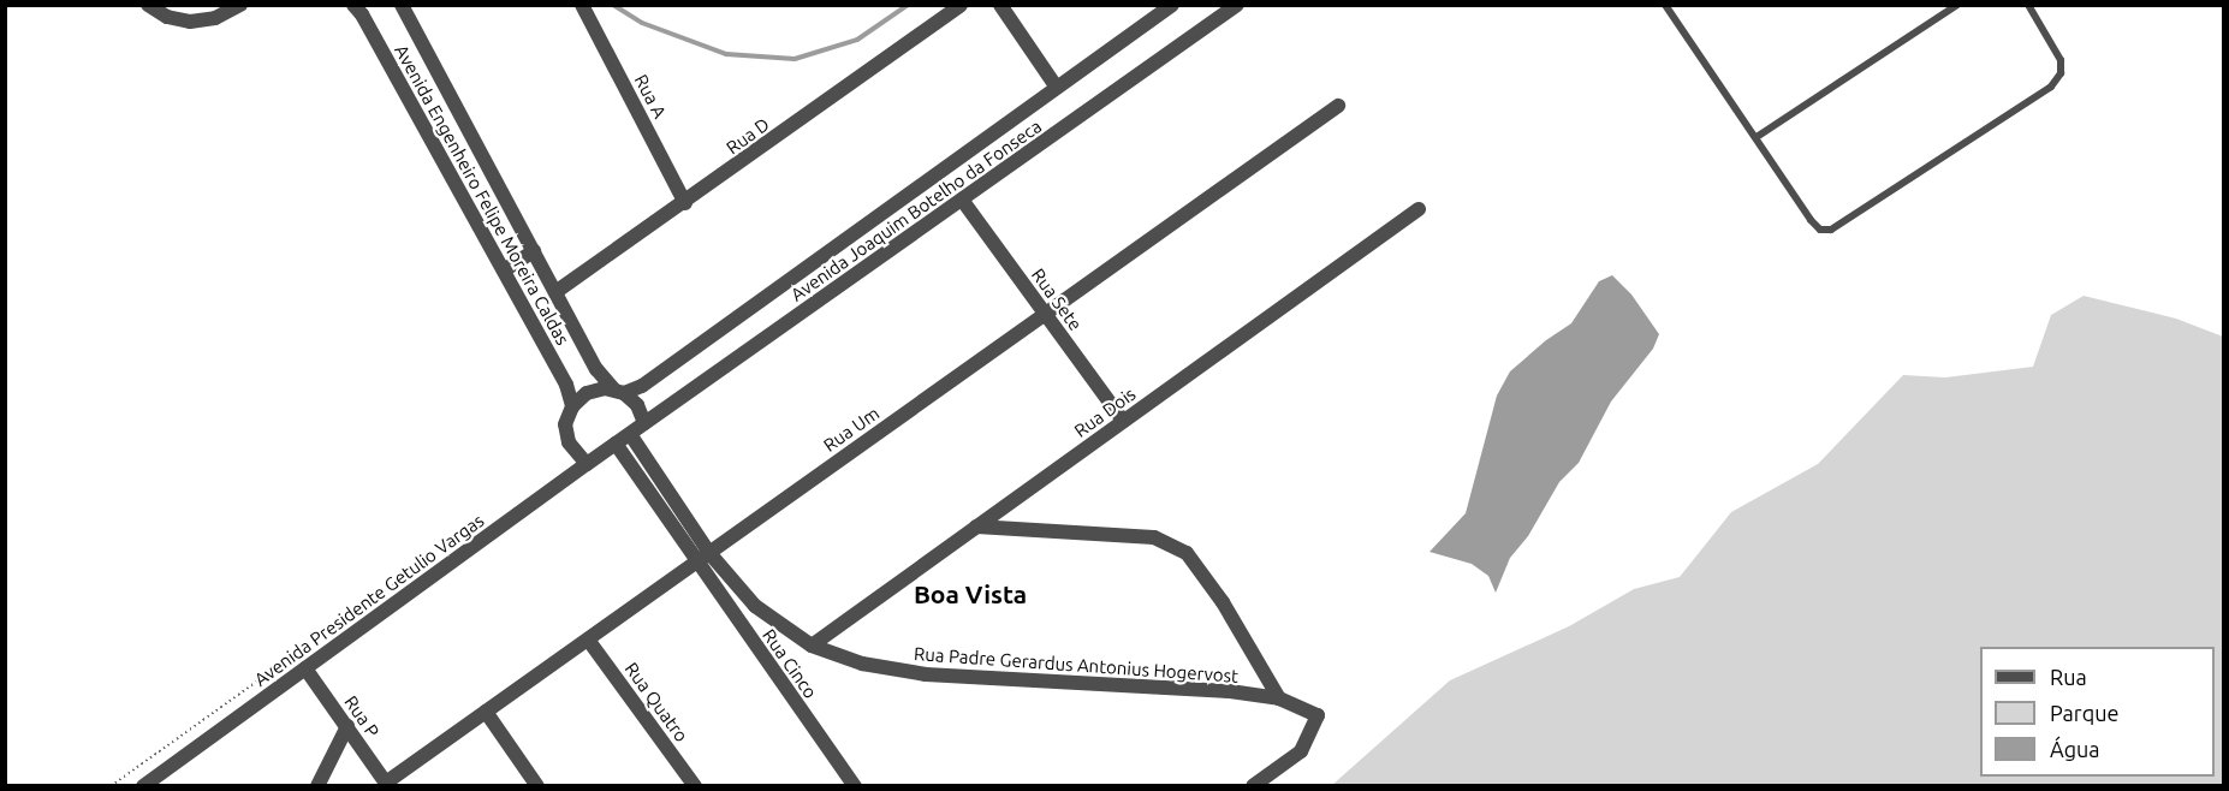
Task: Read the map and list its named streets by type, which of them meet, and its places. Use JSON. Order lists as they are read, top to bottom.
{
  "streets": {
    "street": [
      "Rua A",
      "Rua D",
      "Avenida Engenheiro Felipe Moreira Caldas",
      "Avenida Joaquim Botelho da Fonseca",
      "Rua Sete",
      "Rua Dois",
      "Rua Um",
      "Avenida Presidente Getulio Vargas",
      "Rua Cinco",
      "Rua Padre Gerardus Antonius Hogervost",
      "Rua Quatro",
      "Rua P"
    ]
  },
  "crossings": [
    ["Rua A", "Rua D"],
    ["Rua D", "Avenida Engenheiro Felipe Moreira Caldas"],
    ["Avenida Engenheiro Felipe Moreira Caldas", "Avenida Joaquim Botelho da Fonseca"],
    ["Avenida Engenheiro Felipe Moreira Caldas", "Avenida Presidente Getulio Vargas"],
    ["Avenida Engenheiro Felipe Moreira Caldas", "Rua Padre Gerardus Antonius Hogervost"],
    ["Avenida Joaquim Botelho da Fonseca", "Rua Sete"],
    ["Avenida Joaquim Botelho da Fonseca", "Avenida Presidente Getulio Vargas"],
    ["Avenida Joaquim Botelho da Fonseca", "Rua Padre Gerardus Antonius Hogervost"],
    ["Rua Sete", "Rua Dois"],
    ["Rua Sete", "Rua Um"],
    ["Rua Dois", "Rua Padre Gerardus Antonius Hogervost"],
    ["Rua Um", "Rua Cinco"],
    ["Rua Um", "Rua Padre Gerardus Antonius Hogervost"],
    ["Rua Um", "Rua Quatro"],
    ["Rua Um", "Rua P"],
    ["Avenida Presidente Getulio Vargas", "Rua Padre Gerardus Antonius Hogervost"],
    ["Avenida Presidente Getulio Vargas", "Rua P"],
    ["Rua Cinco", "Rua Padre Gerardus Antonius Hogervost"]
  ],
  "districts": ["Boa Vista"],
  "legend": ["Rua", "Parque", "Água"]
}
